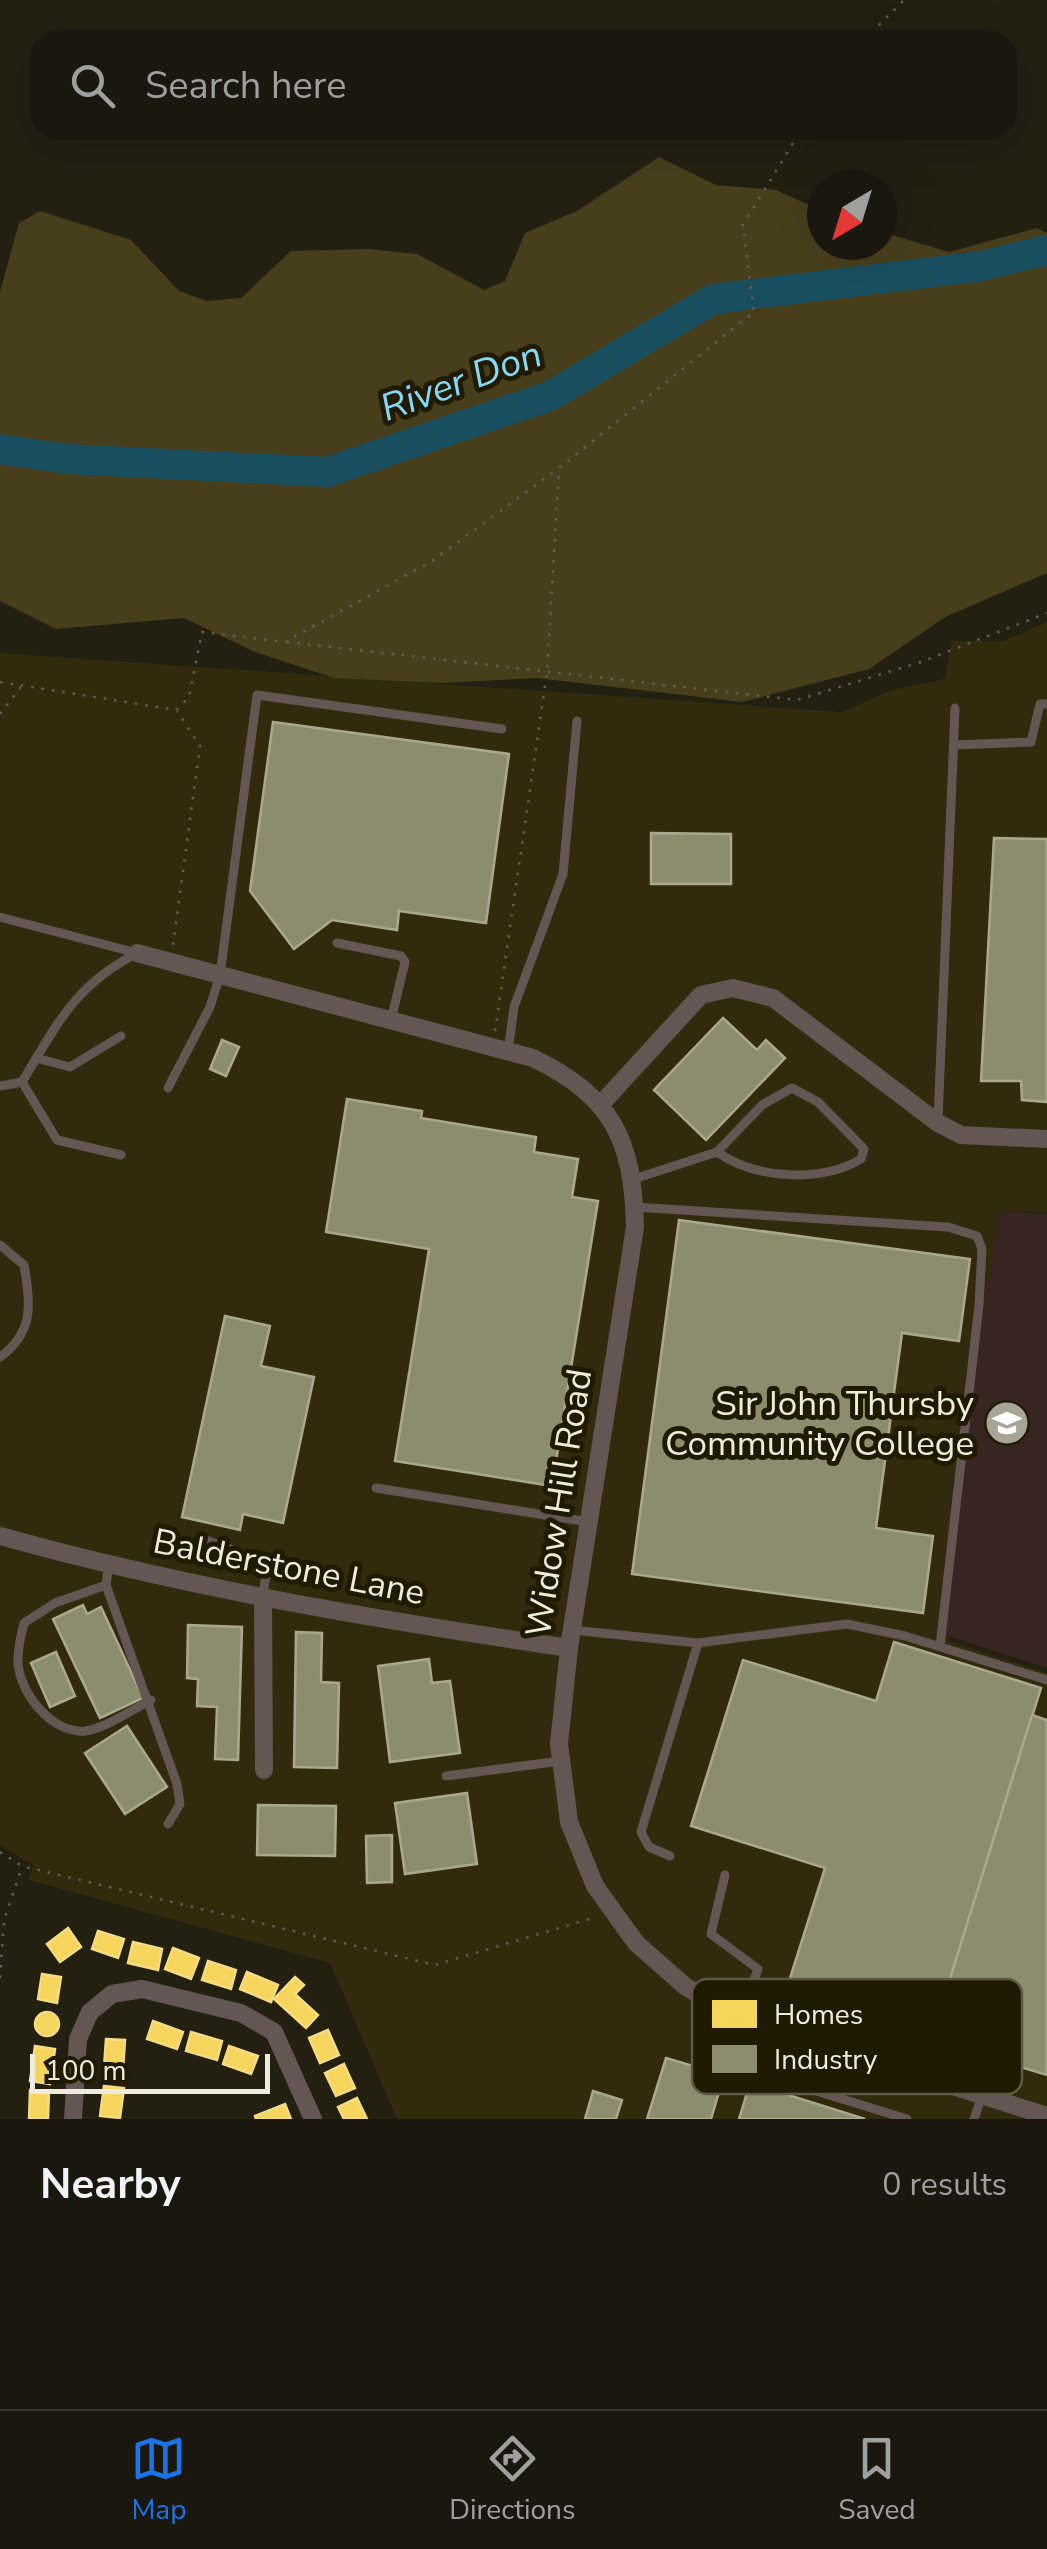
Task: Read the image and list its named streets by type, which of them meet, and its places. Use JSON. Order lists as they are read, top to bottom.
{
  "streets": {
    "street": ["Widow Hill Road", "Balderstone Lane"]
  },
  "crossings": [
    ["Widow Hill Road", "Balderstone Lane"]
  ],
  "water": ["River Don"],
  "places": {
    "school or university": ["Sir John Thursby Community College"]
  },
  "legend": ["Homes", "Industry"],
  "scale_bar": "100 m",
  "north": "bottom left",
  "page": {
    "search": "Search here",
    "scale": "100 m",
    "heading": ["Nearby", "0 results"],
    "nav": ["Map", "Directions", "Saved"]
  }
}
